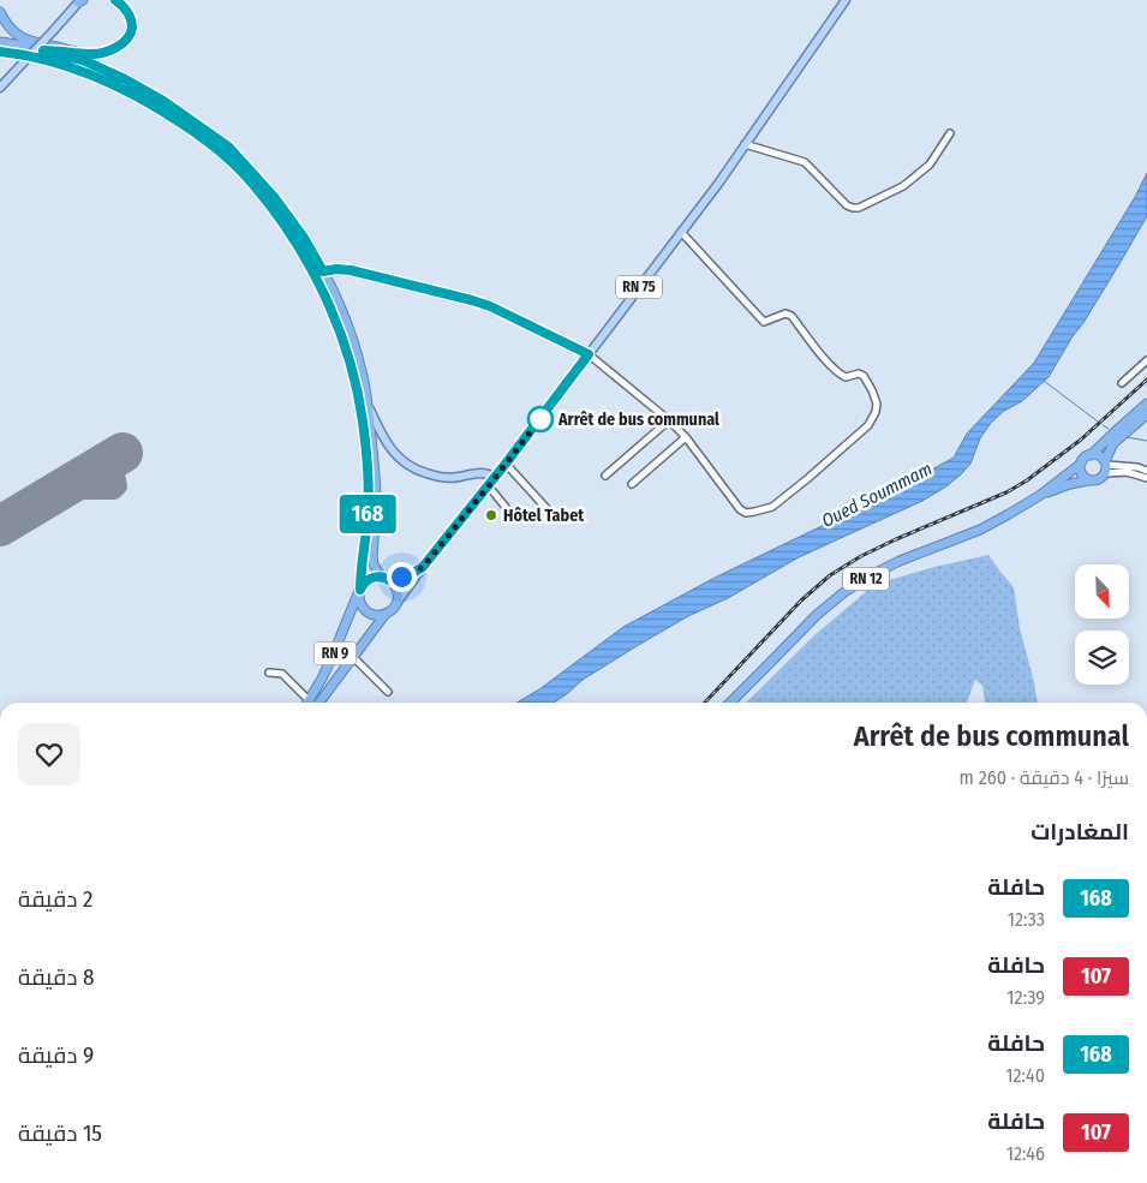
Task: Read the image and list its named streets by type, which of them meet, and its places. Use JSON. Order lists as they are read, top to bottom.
{
  "streets": {
    "highway": ["RN 12", "RN 9"],
    "main road": ["RN 75"]
  },
  "crossings": [
    ["RN 75", "RN 9"]
  ],
  "water": ["Oued Soummam"],
  "places": ["Arrêt de bus communal", "Hôtel Tabet"],
  "lines": ["bus line 168"],
  "north": "bottom right",
  "page": {
    "on_map": "168",
    "heading": [
      ["Arrêt de bus communal", "سيرًا · 4 دقيقة · 260 m"],
      "المغادرات"
    ],
    "list": [
      {
        "mark": "168",
        "name": "حافلة",
        "note": "12:33",
        "value": "2 دقيقة"
      },
      {
        "mark": "107",
        "name": "حافلة",
        "note": "12:39",
        "value": "8 دقيقة"
      },
      {
        "mark": "168",
        "name": "حافلة",
        "note": "12:40",
        "value": "9 دقيقة"
      },
      {
        "mark": "107",
        "name": "حافلة",
        "note": "12:46",
        "value": "15 دقيقة"
      }
    ]
  }
}
